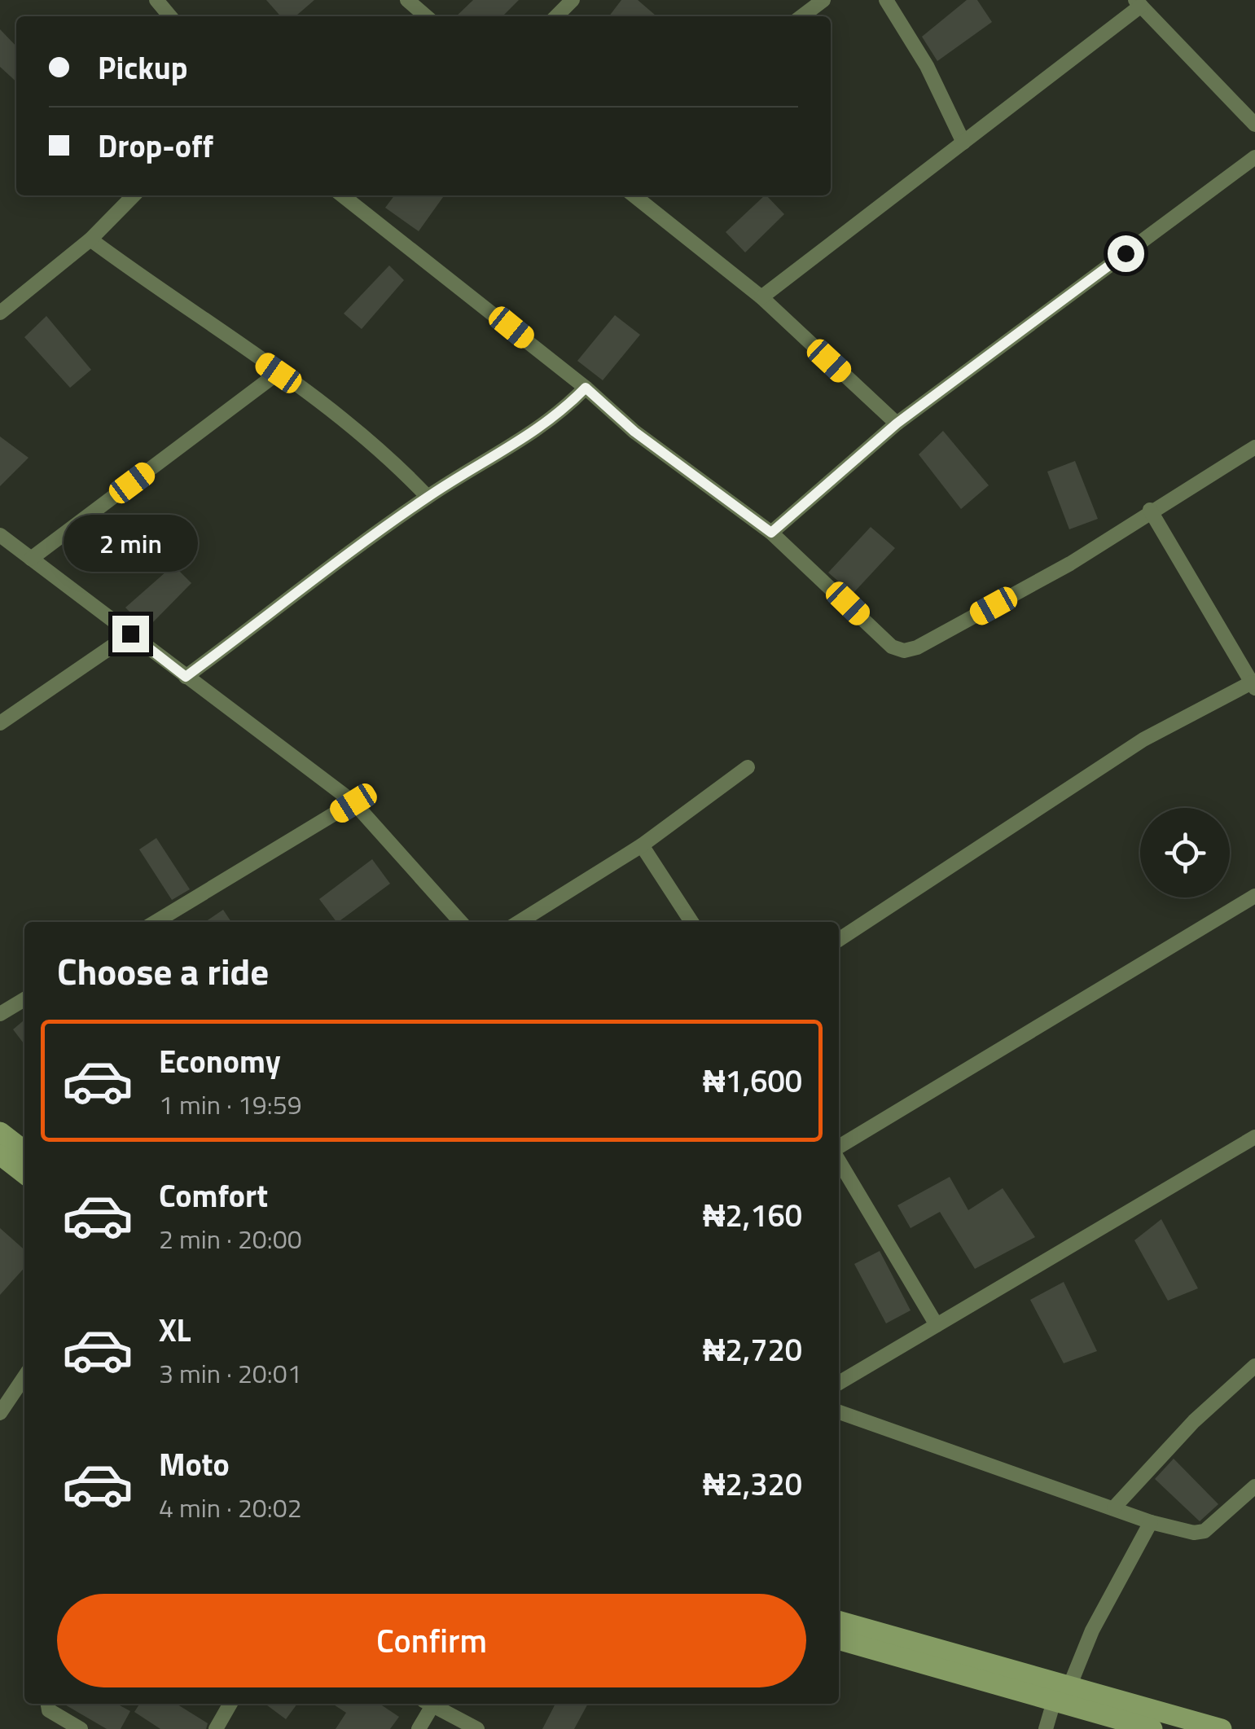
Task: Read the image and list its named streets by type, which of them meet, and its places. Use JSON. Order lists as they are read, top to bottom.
{
  "page": {
    "banner": ["Pickup", "Drop-off"],
    "bubble": "2 min",
    "heading": "Choose a ride",
    "list": [
      {
        "name": "Economy",
        "note": "1 min · 19:59",
        "value": "₦1,600"
      },
      {
        "name": "Comfort",
        "note": "2 min · 20:00",
        "value": "₦2,160"
      },
      {
        "name": "XL",
        "note": "3 min · 20:01",
        "value": "₦2,720"
      },
      {
        "name": "Moto",
        "note": "4 min · 20:02",
        "value": "₦2,320"
      }
    ],
    "buttons": "Confirm"
  }
}
